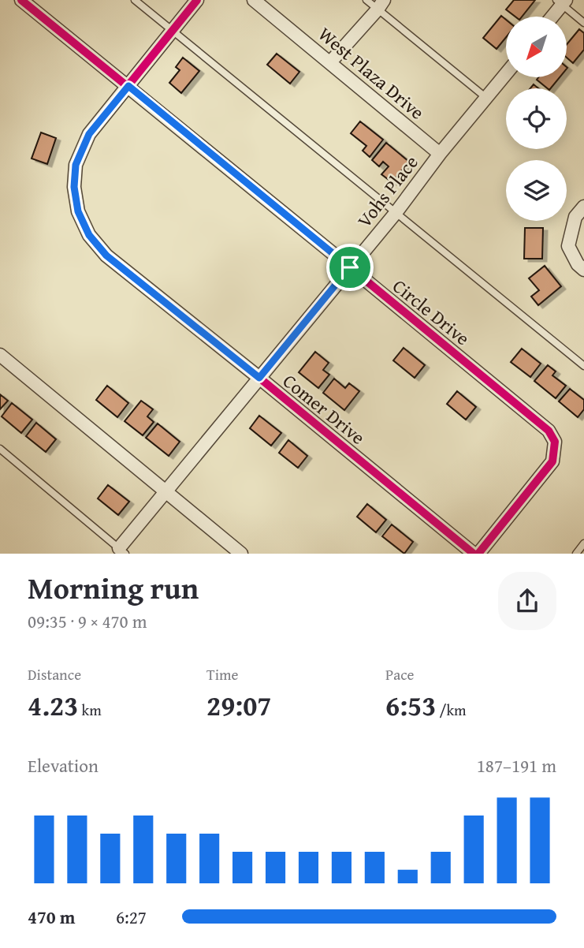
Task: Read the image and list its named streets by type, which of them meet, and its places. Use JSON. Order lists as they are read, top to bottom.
{
  "streets": {
    "street": [
      "West Plaza Drive",
      "Vohs Place",
      "Circle Drive",
      "Comer Drive"
    ]
  },
  "crossings": [
    ["West Plaza Drive", "Vohs Place"],
    ["Vohs Place", "Circle Drive"],
    ["Vohs Place", "Comer Drive"],
    ["Circle Drive", "Comer Drive"]
  ],
  "north": "bottom left",
  "page": {
    "heading": ["Morning run", "09:35 · 9 × 470 m"],
    "stats": [
      ["Distance", "4.23 km"],
      ["Time", "29:07"],
      ["Pace", "6:53 /km"]
    ],
    "chart": ["Elevation", "187–191 m"],
    "list": [
      {
        "name": "470 m",
        "note": "6:27"
      }
    ]
  }
}
